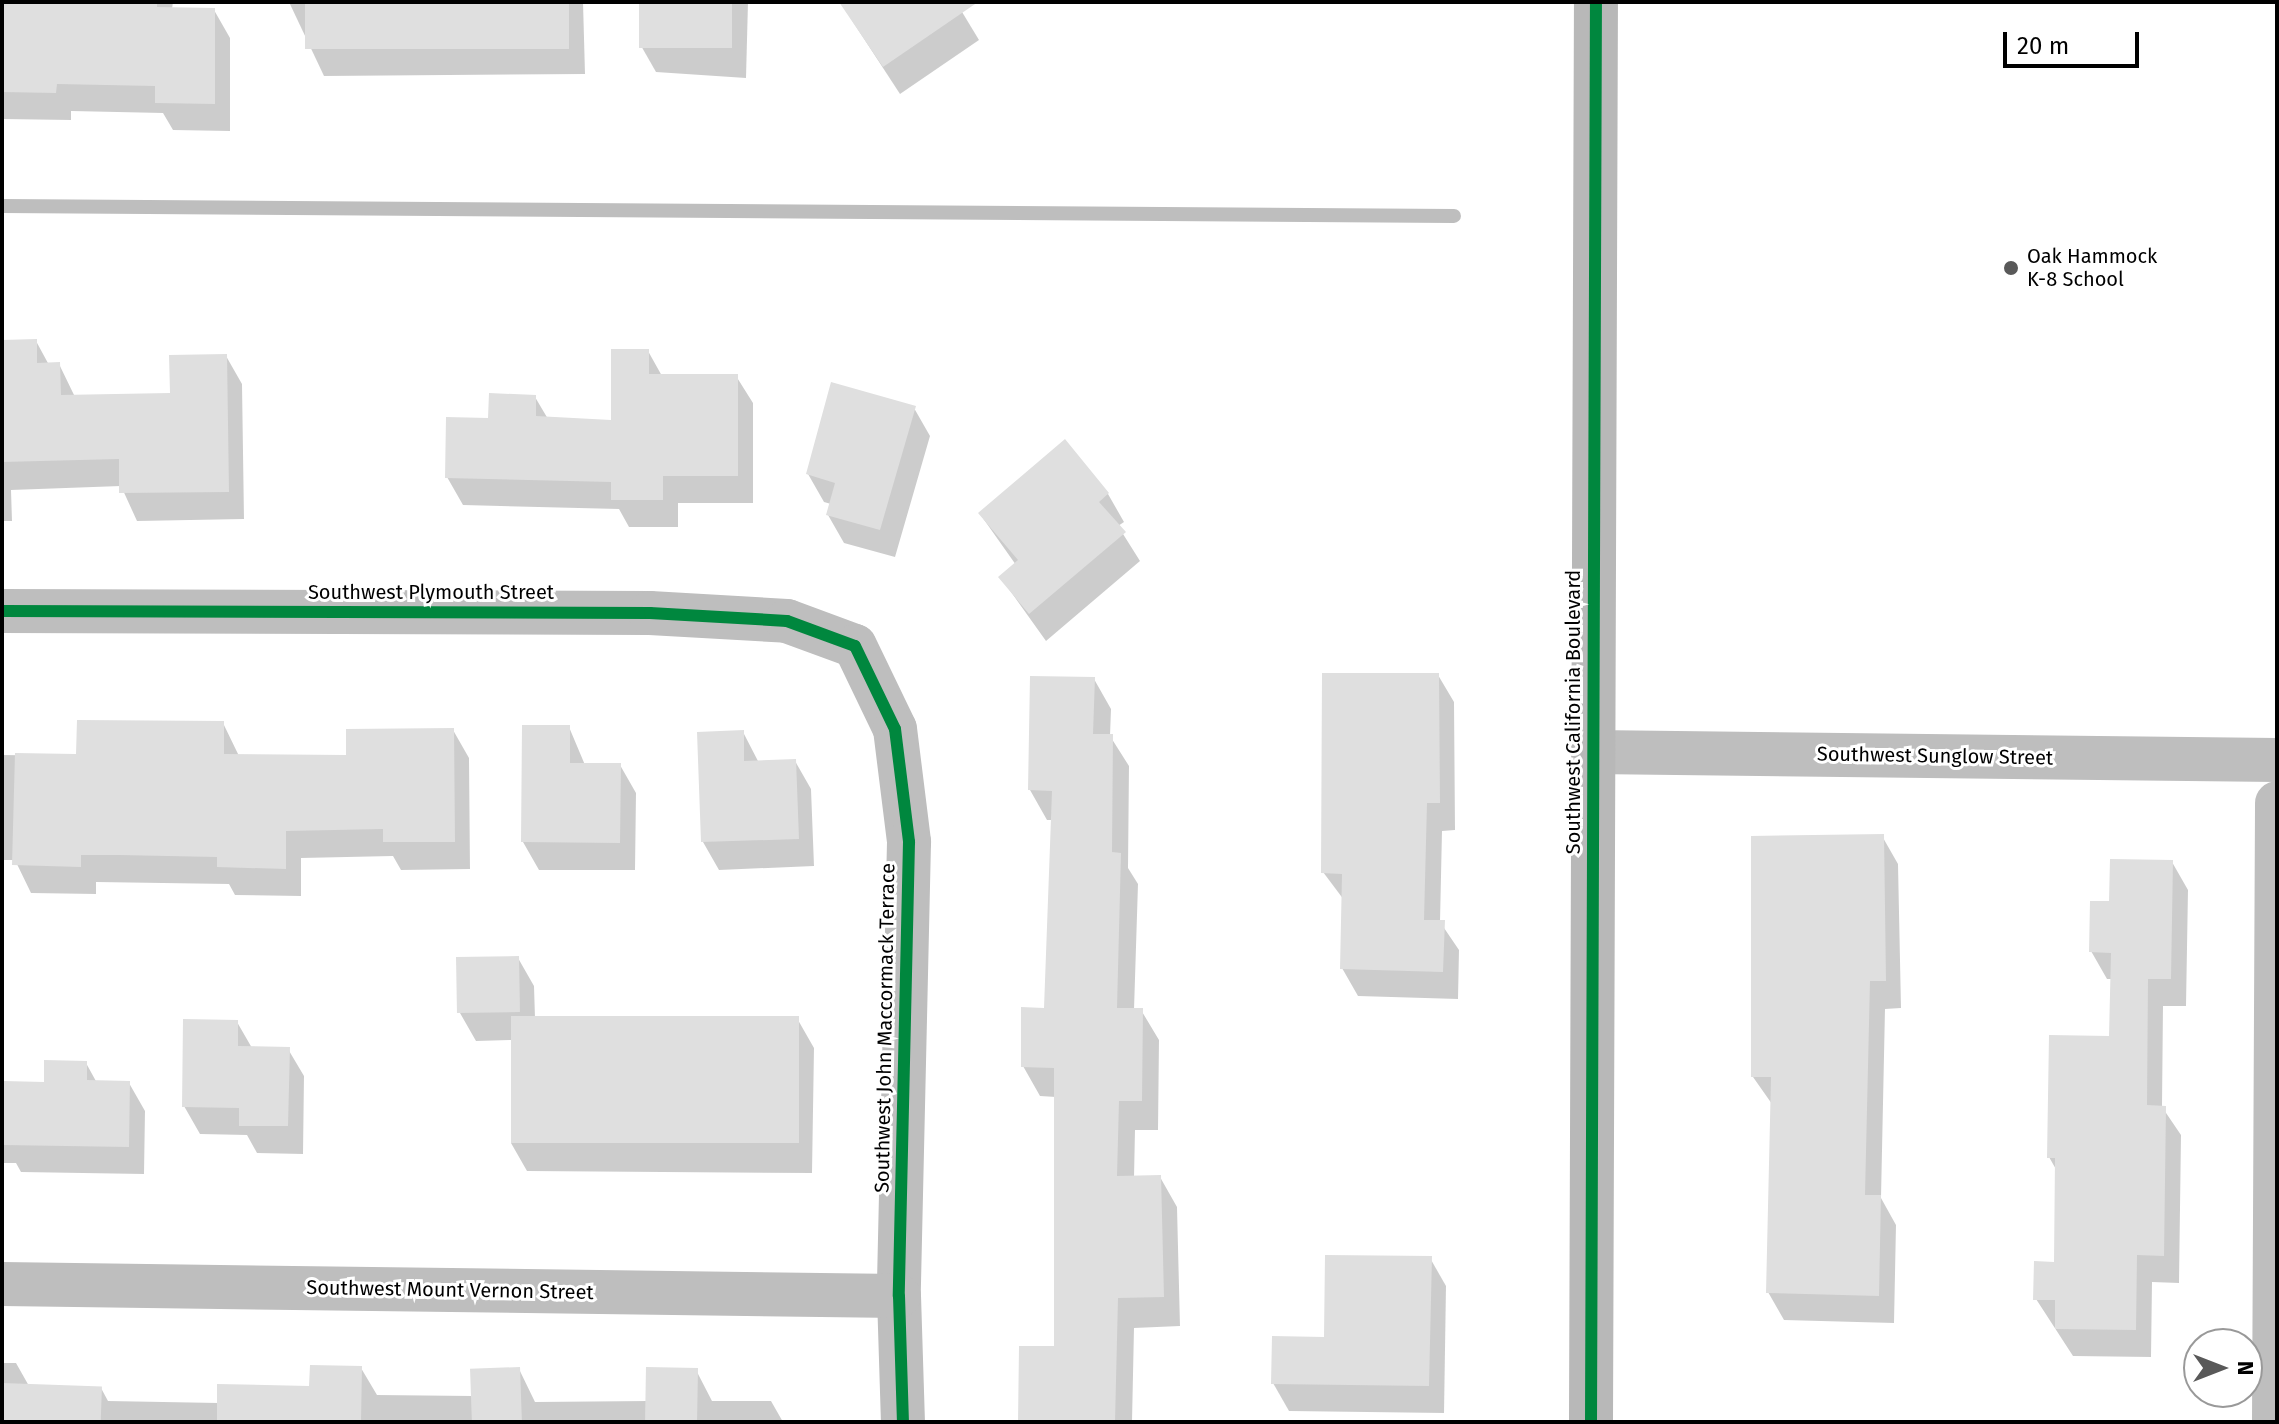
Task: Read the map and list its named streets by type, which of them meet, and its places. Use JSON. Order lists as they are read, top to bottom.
{
  "streets": {
    "street": [
      "Southwest Plymouth Street",
      "Southwest California Boulevard",
      "Southwest Sunglow Street",
      "Southwest John Maccormack Terrace",
      "Southwest Mount Vernon Street"
    ]
  },
  "crossings": [
    ["Southwest Plymouth Street", "Southwest John Maccormack Terrace"],
    ["Southwest California Boulevard", "Southwest Sunglow Street"],
    ["Southwest John Maccormack Terrace", "Southwest Mount Vernon Street"]
  ],
  "places": ["Oak Hammock K-8 School"],
  "scale_bar": "20 m",
  "north": "right"
}
